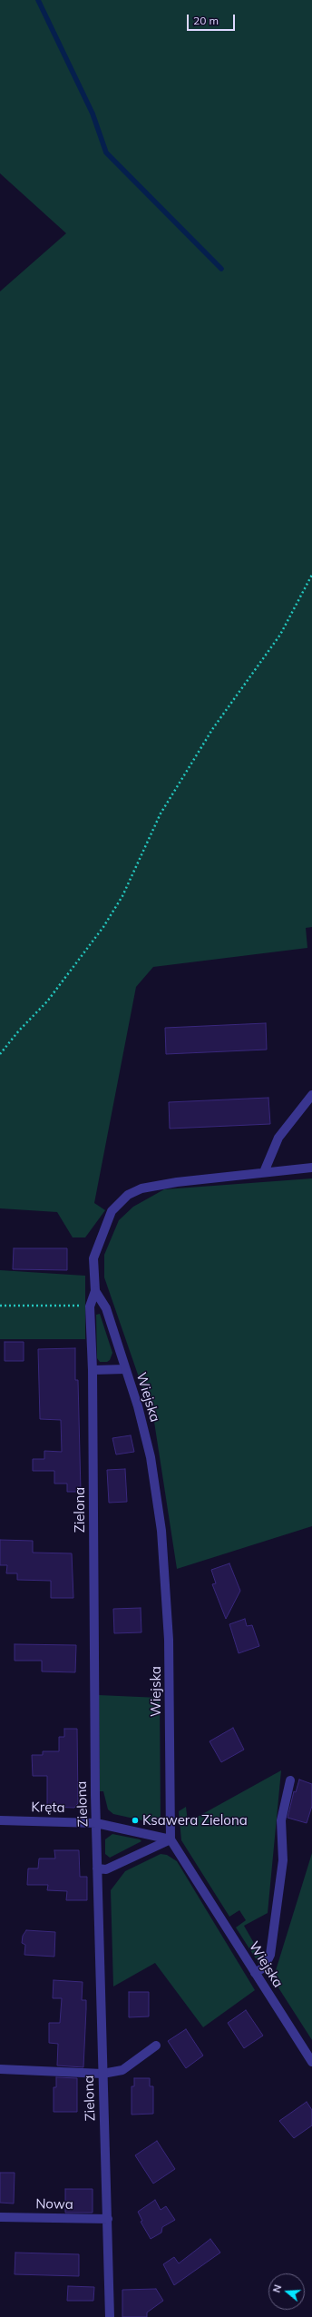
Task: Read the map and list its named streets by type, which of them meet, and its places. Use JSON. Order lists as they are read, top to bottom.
{
  "streets": {
    "street": [
      "Wiejska",
      "Zielona",
      "Kręta",
      "Nowa"
    ]
  },
  "crossings": [
    ["Wiejska", "Zielona"],
    ["Wiejska", "Kręta"],
    ["Zielona", "Kręta"],
    ["Zielona", "Nowa"]
  ],
  "places": ["Ksawera Zielona"],
  "scale_bar": "20 m",
  "north": "left"
}
